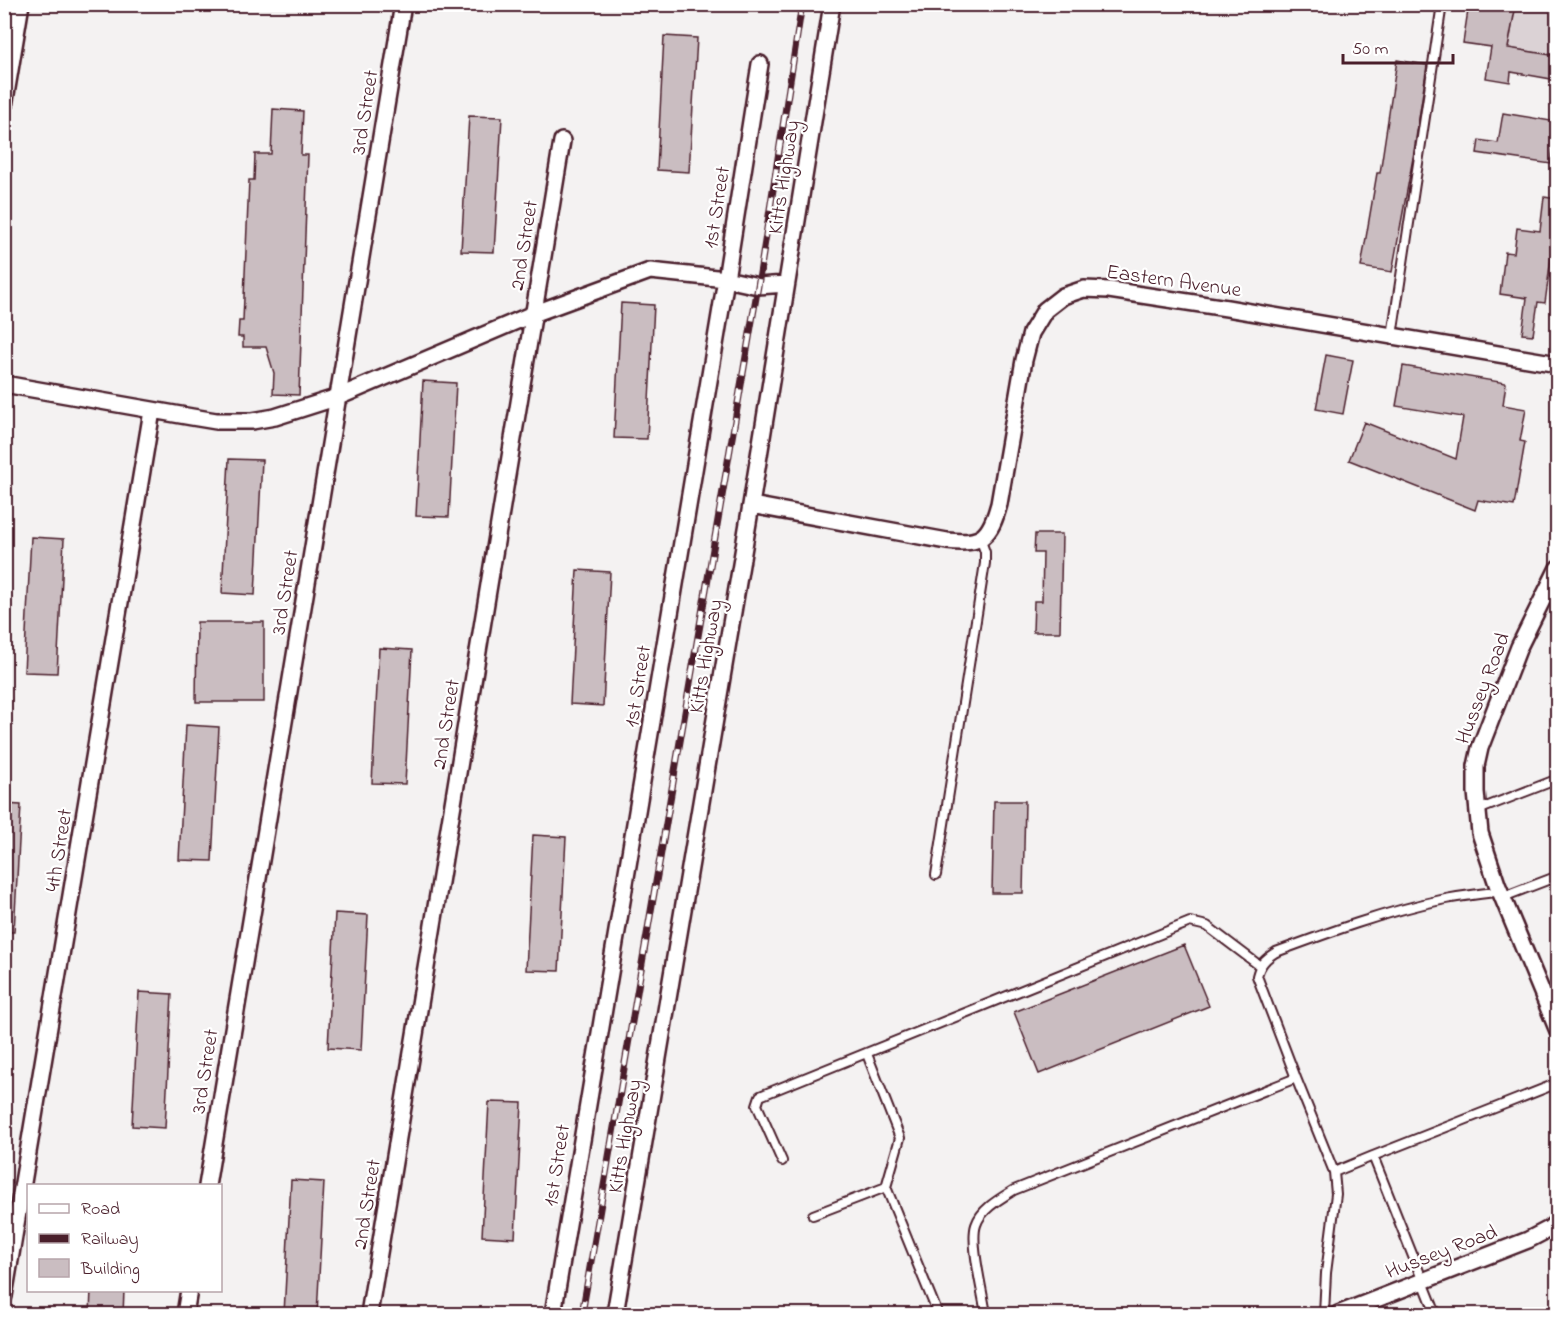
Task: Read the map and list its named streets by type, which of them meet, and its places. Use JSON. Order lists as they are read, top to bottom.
{
  "streets": {
    "street": [
      "3rd Street",
      "Kitts Highway",
      "1st Street",
      "2nd Street",
      "Eastern Avenue",
      "Hussey Road",
      "4th Street"
    ]
  },
  "legend": ["Road", "Railway", "Building"],
  "scale_bar": "50 m"
}
